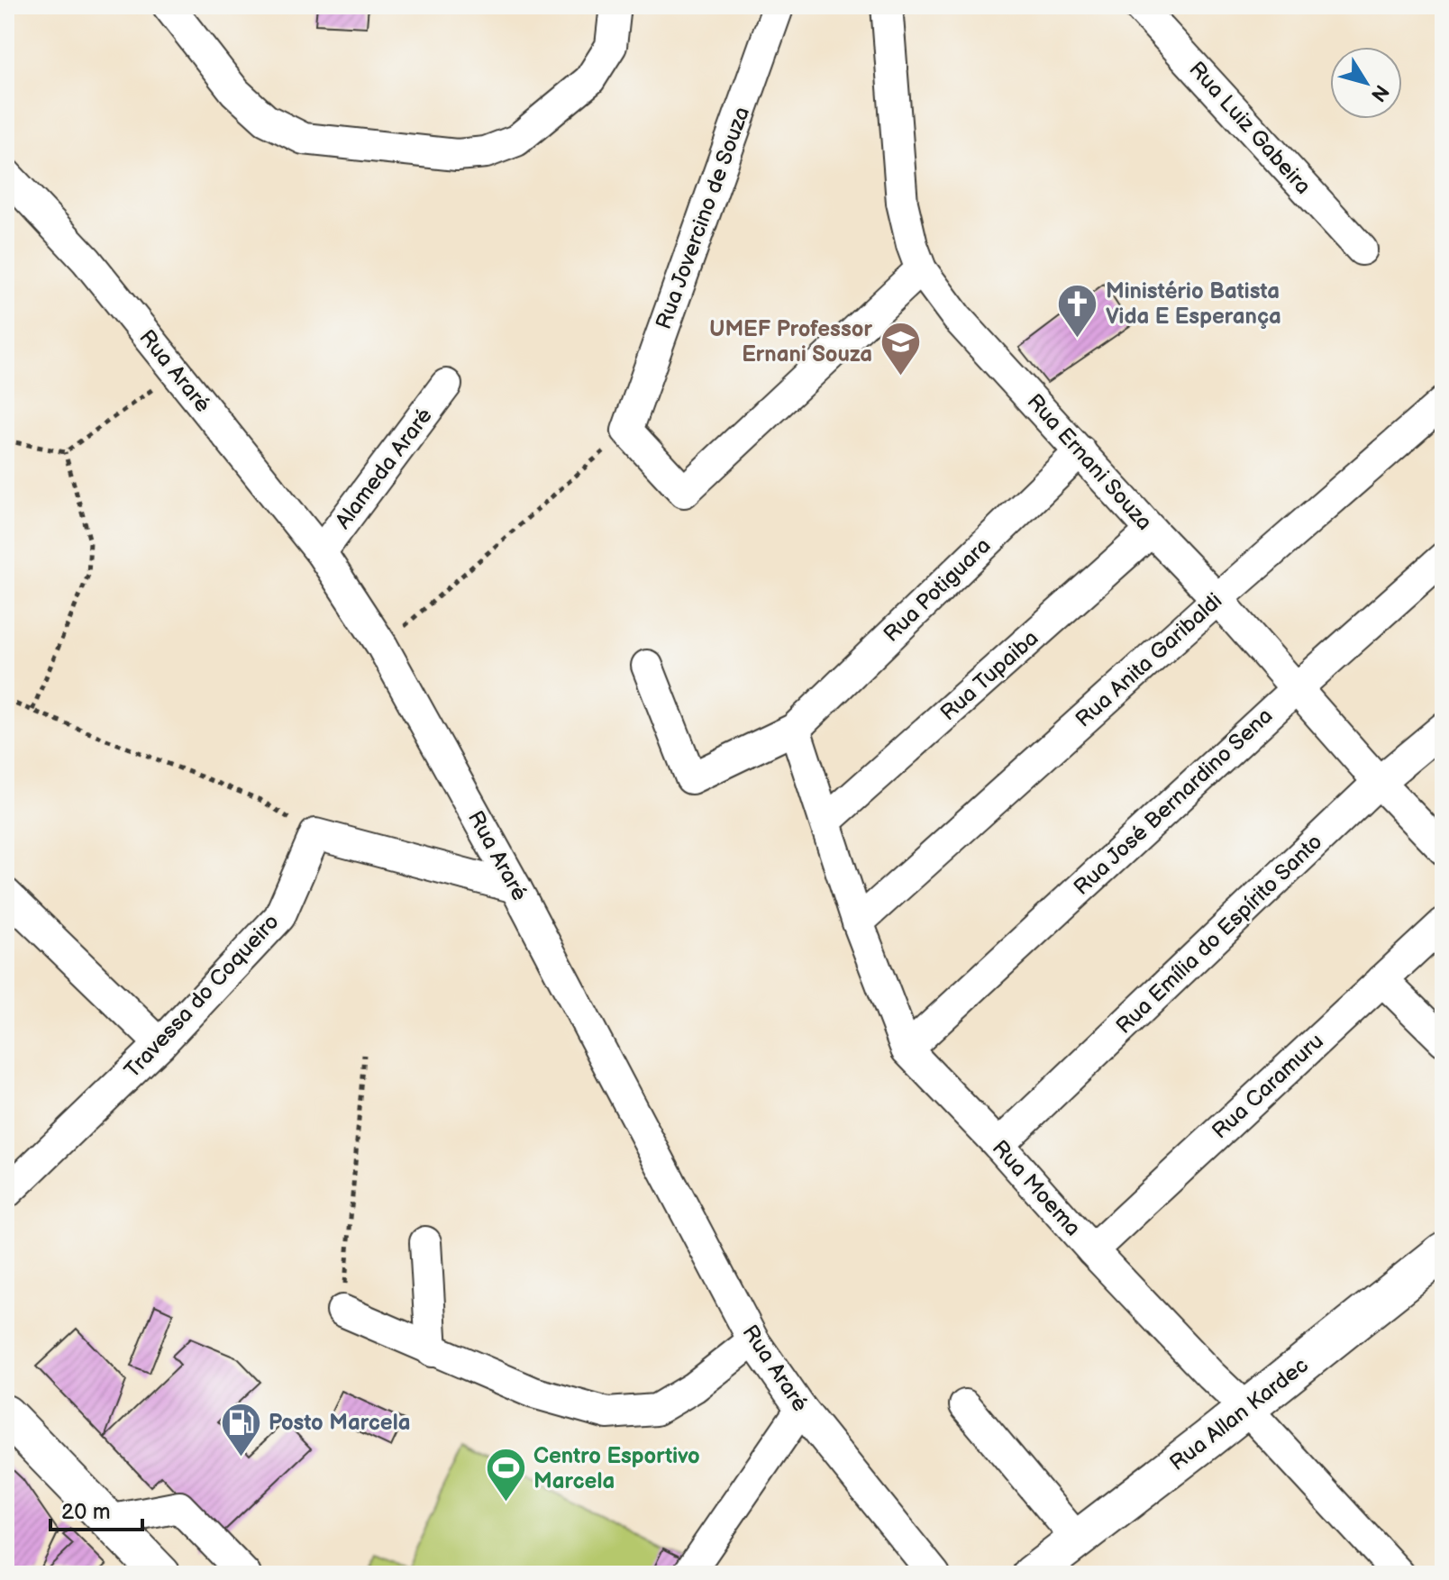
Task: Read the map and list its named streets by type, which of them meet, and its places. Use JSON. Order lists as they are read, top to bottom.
{
  "streets": {
    "main road": ["Rua Allan Kardec"],
    "street": [
      "Rua Luiz Gabeira",
      "Rua Jovercino de Souza",
      "Rua Araré",
      "Rua Ernani Souza",
      "Alameda Araré",
      "Rua Potiguara",
      "Rua Anita Garibaldi",
      "Rua Tupaiba",
      "Rua José Bernardino Sena",
      "Rua Emília do Espírito Santo",
      "Travessa do Coqueiro",
      "Rua Caramuru",
      "Rua Moema"
    ]
  },
  "crossings": [
    ["Rua Araré", "Alameda Araré"],
    ["Rua Ernani Souza", "Rua Potiguara"],
    ["Rua Ernani Souza", "Rua Anita Garibaldi"],
    ["Rua Ernani Souza", "Rua Tupaiba"],
    ["Rua Ernani Souza", "Rua José Bernardino Sena"],
    ["Rua Ernani Souza", "Rua Emília do Espírito Santo"],
    ["Rua Potiguara", "Rua Moema"],
    ["Rua Anita Garibaldi", "Rua Moema"],
    ["Rua Tupaiba", "Rua Moema"],
    ["Rua José Bernardino Sena", "Rua Moema"],
    ["Rua Emília do Espírito Santo", "Rua Moema"],
    ["Rua Caramuru", "Rua Moema"],
    ["Rua Moema", "Rua Allan Kardec"]
  ],
  "places": {
    "church": ["Ministério Batista Vida E Esperança"],
    "school or university": ["UMEF Professor Ernani Souza"],
    "fuel station": ["Posto Marcela"],
    "sports": ["Centro Esportivo Marcela"]
  },
  "scale_bar": "20 m",
  "north": "bottom right"
}
